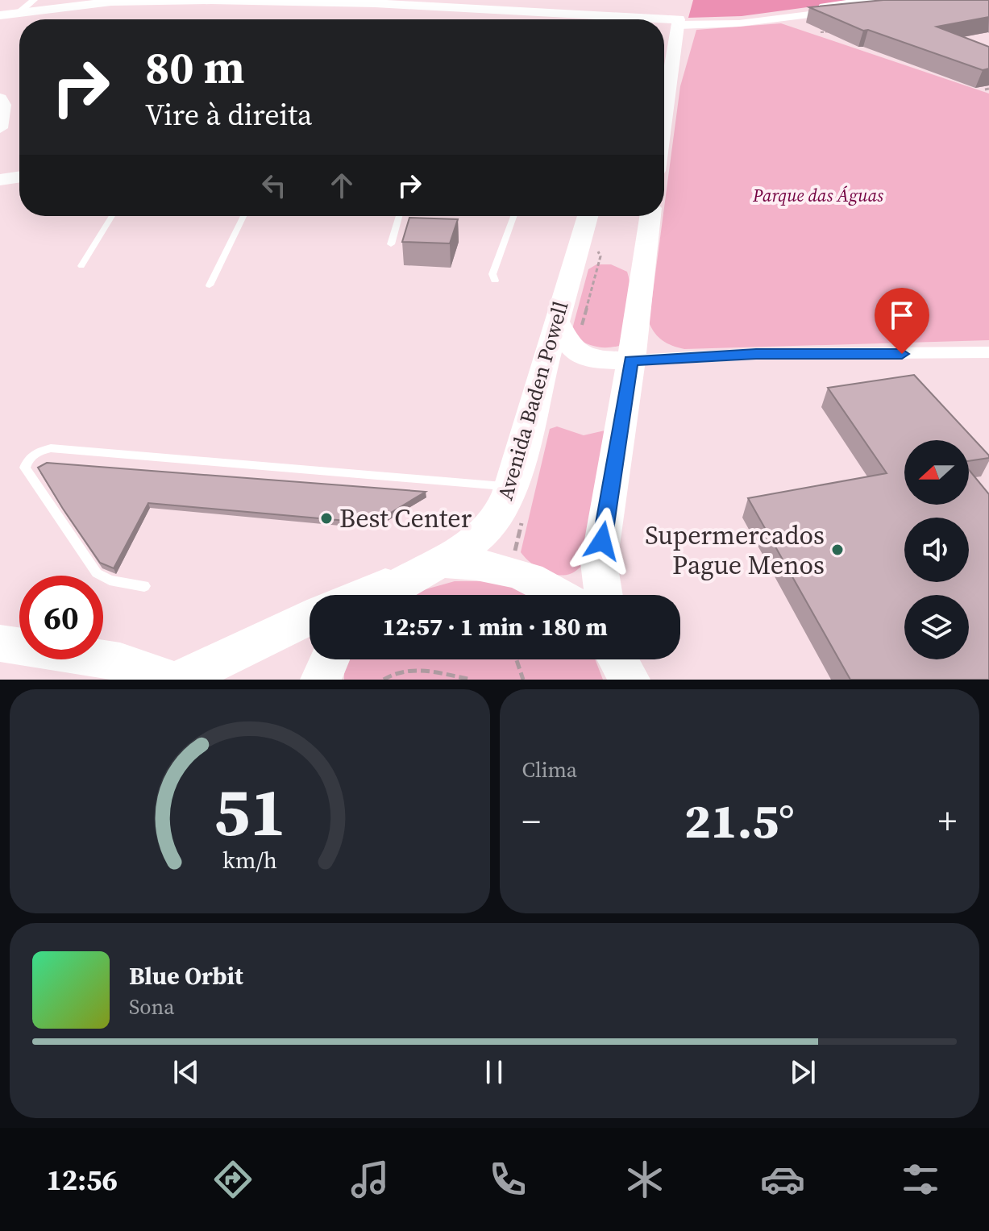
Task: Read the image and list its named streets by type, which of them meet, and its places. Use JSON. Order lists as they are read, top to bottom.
{
  "streets": {
    "main road": ["Avenida Baden Powell"]
  },
  "parks": ["Parque das Águas"],
  "places": ["Best Center", "Supermercados Pague Menos"],
  "north": "left",
  "page": {
    "turn": ["80 m", "Vire à direita"],
    "limit": "60",
    "trip": "12:57 · 1 min · 180 m",
    "tile": "Clima",
    "heat": ["−", "21.5°", "+"],
    "song": ["Blue Orbit", "Sona"],
    "tabs": "12:56",
    "gauge": ["51", "km/h"]
  }
}
